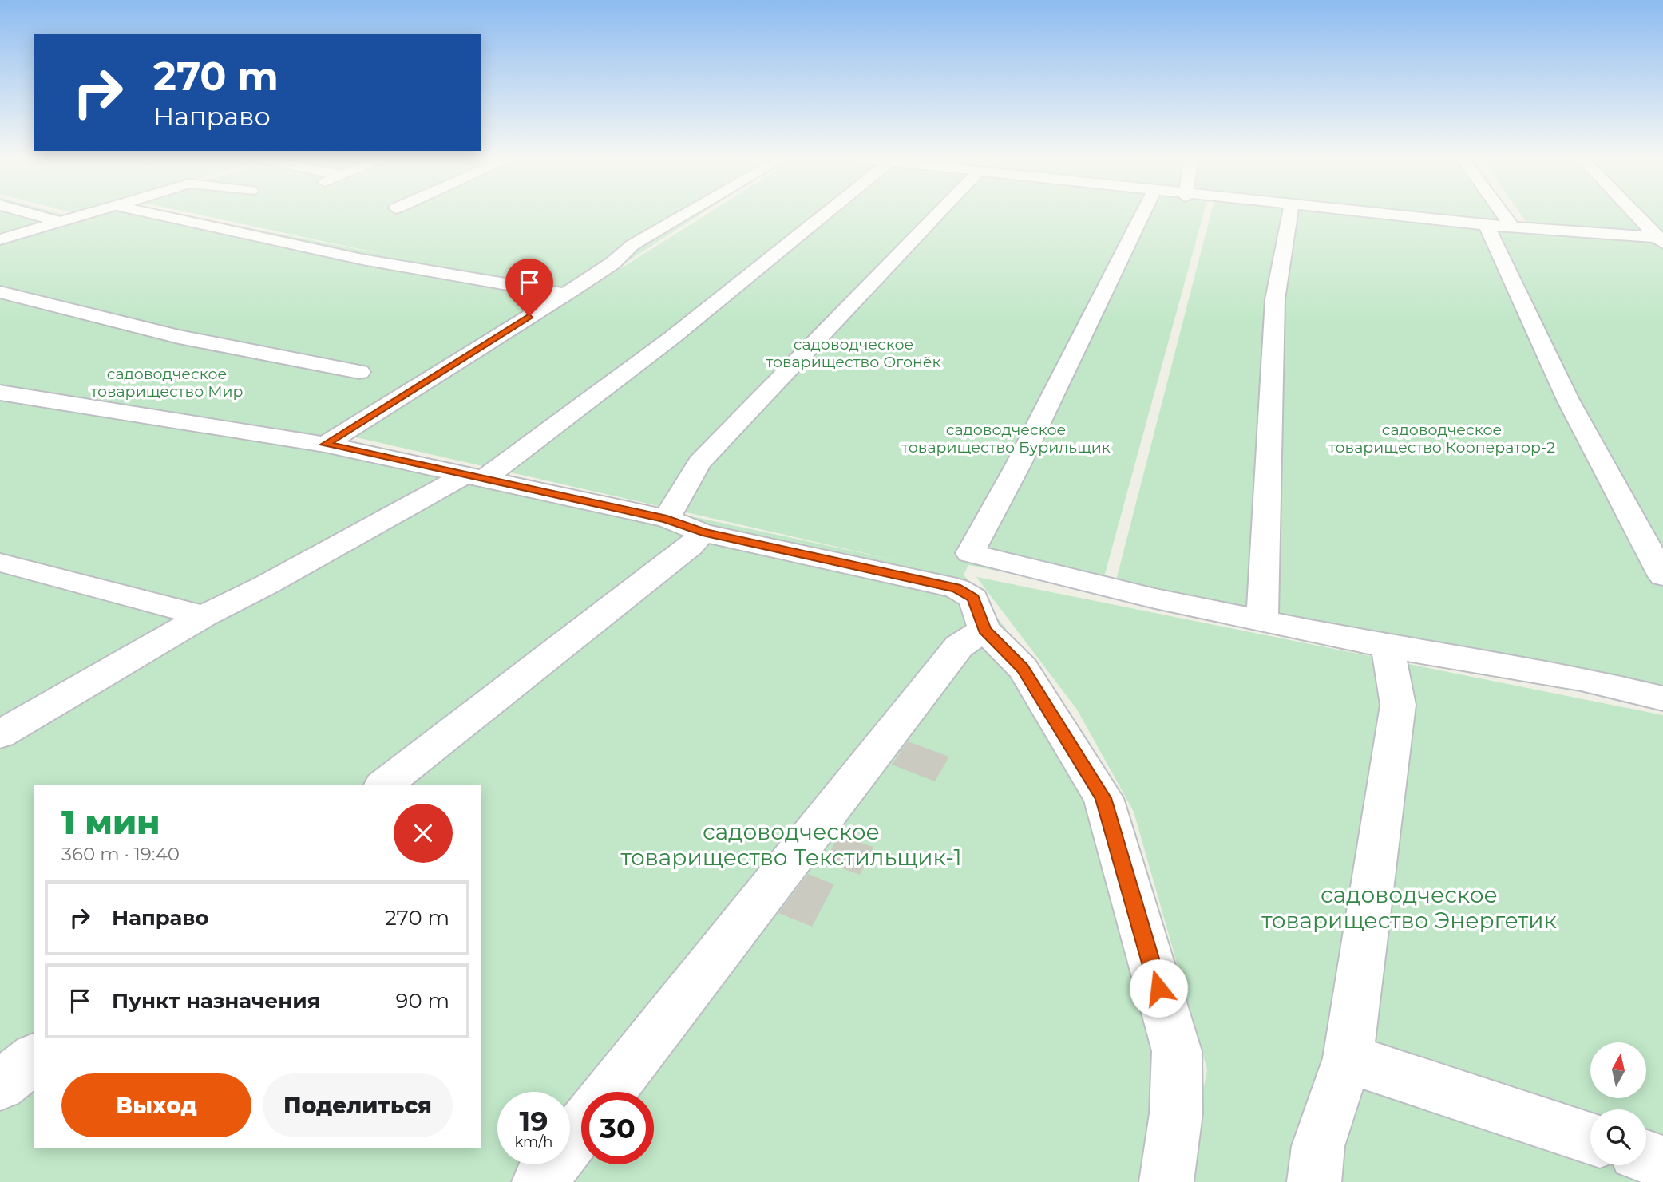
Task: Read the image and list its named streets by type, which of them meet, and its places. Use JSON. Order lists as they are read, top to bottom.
{
  "parks": [
    "садоводческое товарищество Огонёк",
    "садоводческое товарищество Мир",
    "садоводческое товарищество Бурильщик",
    "садоводческое товарищество Кооператор-2",
    "садоводческое товарищество Текстильщик-1",
    "садоводческое товарищество Энергетик"
  ],
  "north": "top",
  "page": {
    "turn": ["270 m", "Направо"],
    "heading": ["1 мин", "360 m · 19:40"],
    "list": [
      {
        "name": "Направо",
        "value": "270 m"
      },
      {
        "name": "Пункт назначения",
        "value": "90 m"
      }
    ],
    "buttons": ["Выход", "Поделиться"],
    "speed": "19 km/h",
    "limit": "30"
  }
}
